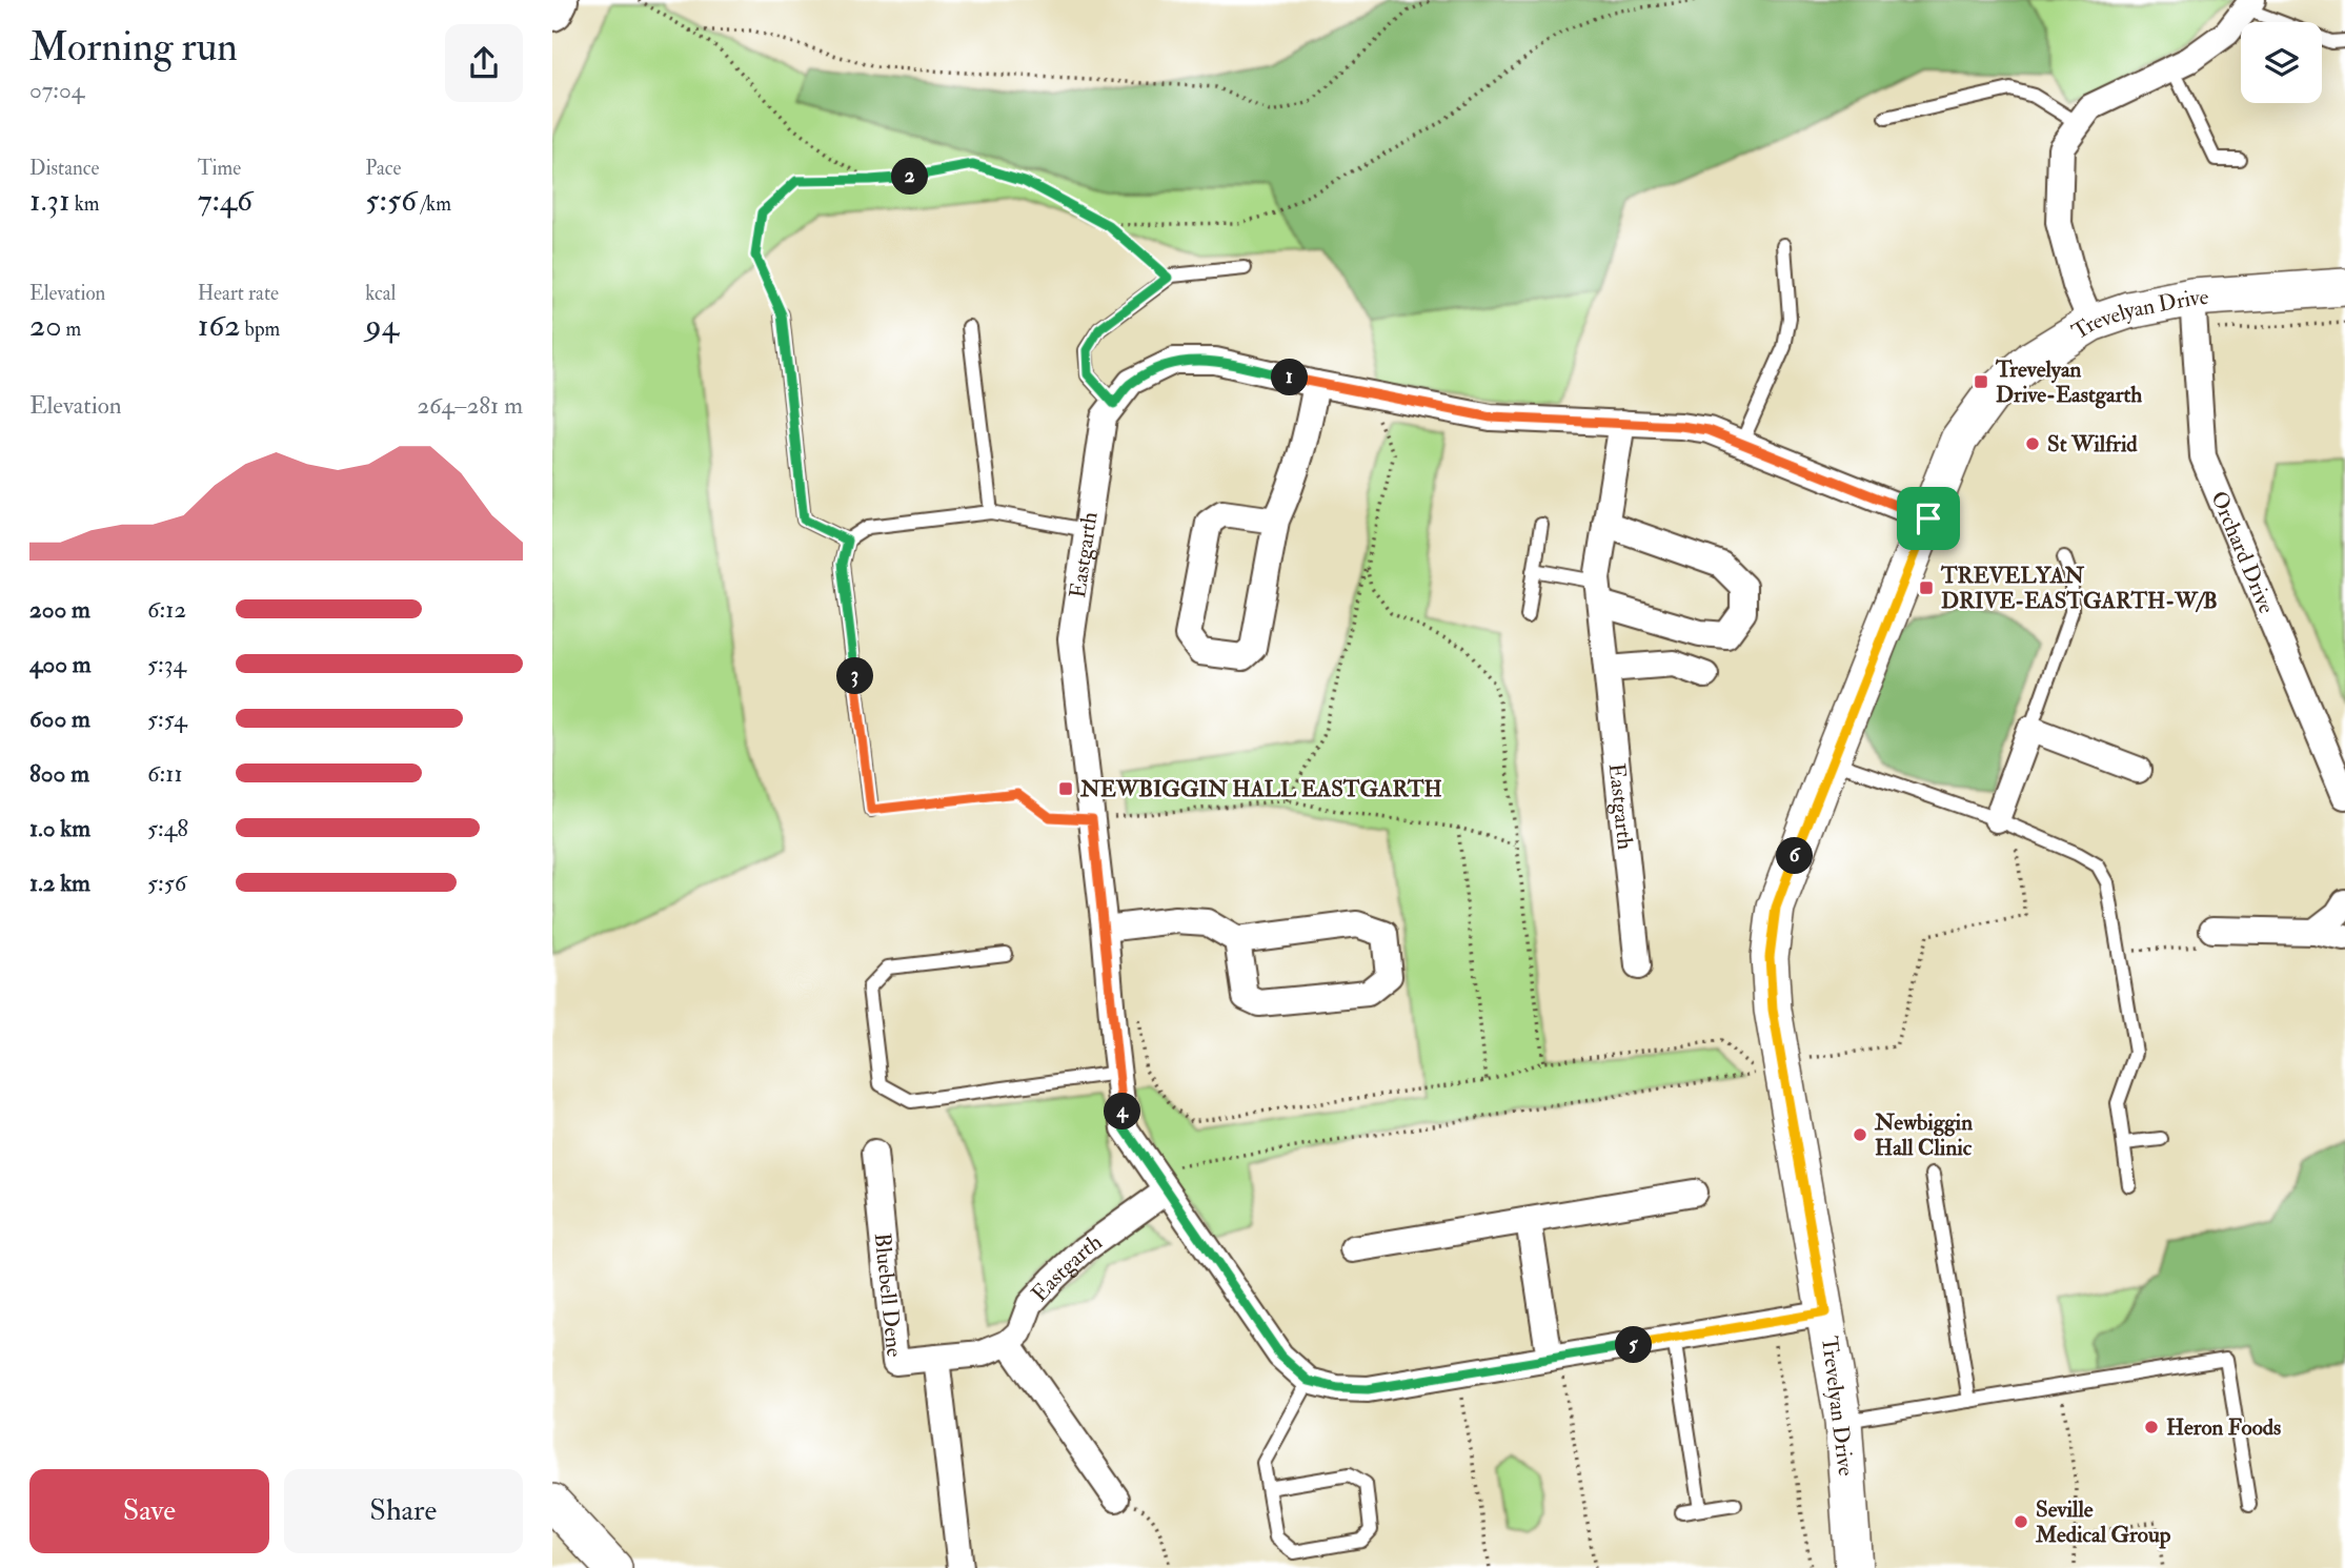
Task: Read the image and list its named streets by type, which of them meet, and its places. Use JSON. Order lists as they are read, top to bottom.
{
  "streets": {
    "street": [
      "Trevelyan Drive",
      "Orchard Drive",
      "Eastgarth",
      "Bluebell Dene"
    ]
  },
  "crossings": [
    ["Trevelyan Drive", "Orchard Drive"],
    ["Trevelyan Drive", "Eastgarth"]
  ],
  "places": {
    "transit": ["Trevelyan Drive-Eastgarth", "TREVELYAN DRIVE-EASTGARTH-W/B", "NEWBIGGIN HALL EASTGARTH"],
    "other": [
      "St Wilfrid",
      "Newbiggin Hall Clinic",
      "Heron Foods",
      "Seville Medical Group"
    ]
  },
  "page": {
    "heading": ["Morning run", "07:04"],
    "stats": [
      ["Distance", "1.31 km"],
      ["Time", "7:46"],
      ["Pace", "5:56 /km"],
      ["Elevation", "20 m"],
      ["Heart rate", "162 bpm"],
      ["kcal", "94"]
    ],
    "pins": [
      "2",
      "1",
      "3",
      "6",
      "4",
      "5"
    ],
    "chart": ["Elevation", "264–281 m"],
    "list": [
      {
        "name": "200 m",
        "note": "6:12"
      },
      {
        "name": "400 m",
        "note": "5:34"
      },
      {
        "name": "600 m",
        "note": "5:54"
      },
      {
        "name": "800 m",
        "note": "6:11"
      },
      {
        "name": "1.0 km",
        "note": "5:48"
      },
      {
        "name": "1.2 km",
        "note": "5:56"
      }
    ],
    "buttons": ["Save", "Share"]
  }
}
